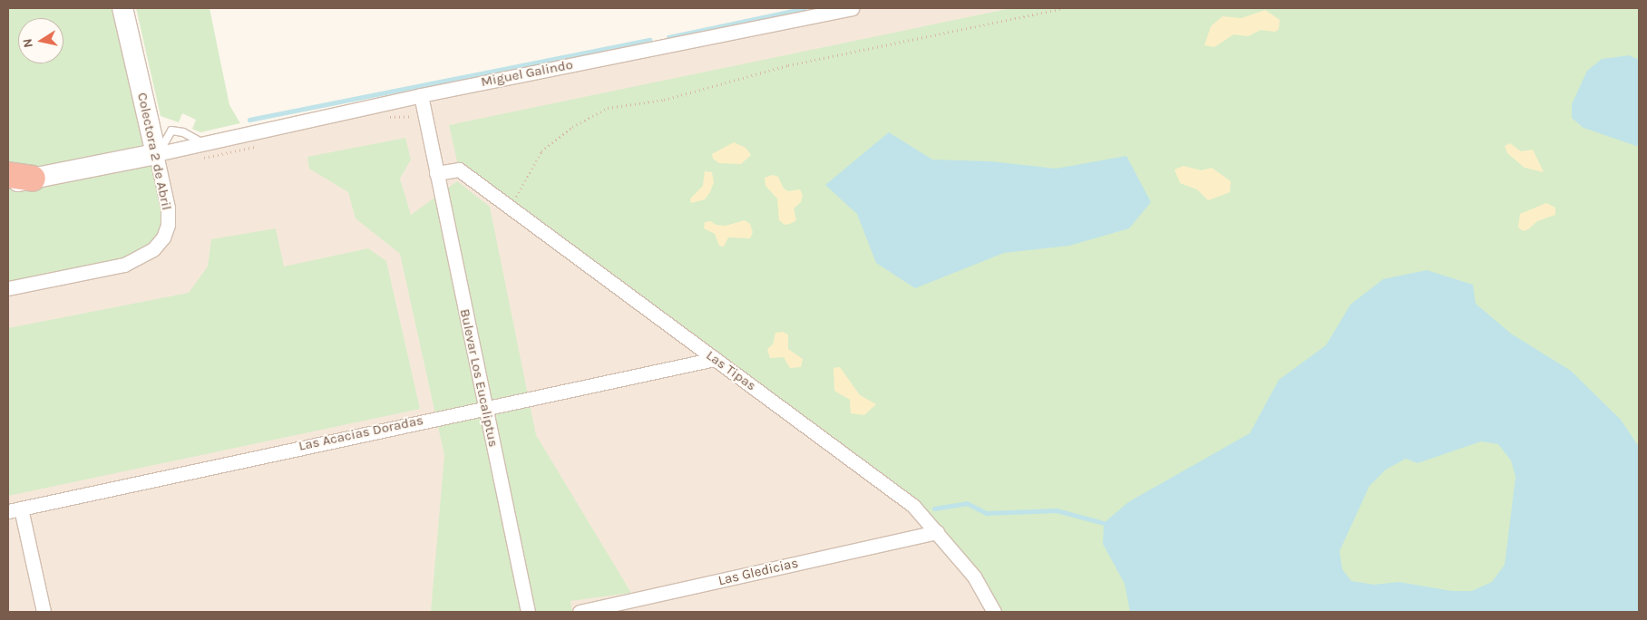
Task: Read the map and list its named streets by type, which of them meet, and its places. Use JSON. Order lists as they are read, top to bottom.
{
  "streets": {
    "main road": ["Colectora 2 de Abril"],
    "street": [
      "Miguel Galindo",
      "Las Tipas",
      "Bulevar Los Eucaliptus",
      "Las Acacias Doradas",
      "Las Gledicias"
    ]
  },
  "crossings": [
    ["Miguel Galindo", "Colectora 2 de Abril"],
    ["Miguel Galindo", "Bulevar Los Eucaliptus"],
    ["Las Tipas", "Bulevar Los Eucaliptus"],
    ["Las Tipas", "Las Acacias Doradas"],
    ["Las Tipas", "Las Gledicias"],
    ["Bulevar Los Eucaliptus", "Las Acacias Doradas"]
  ],
  "north": "left"
}
